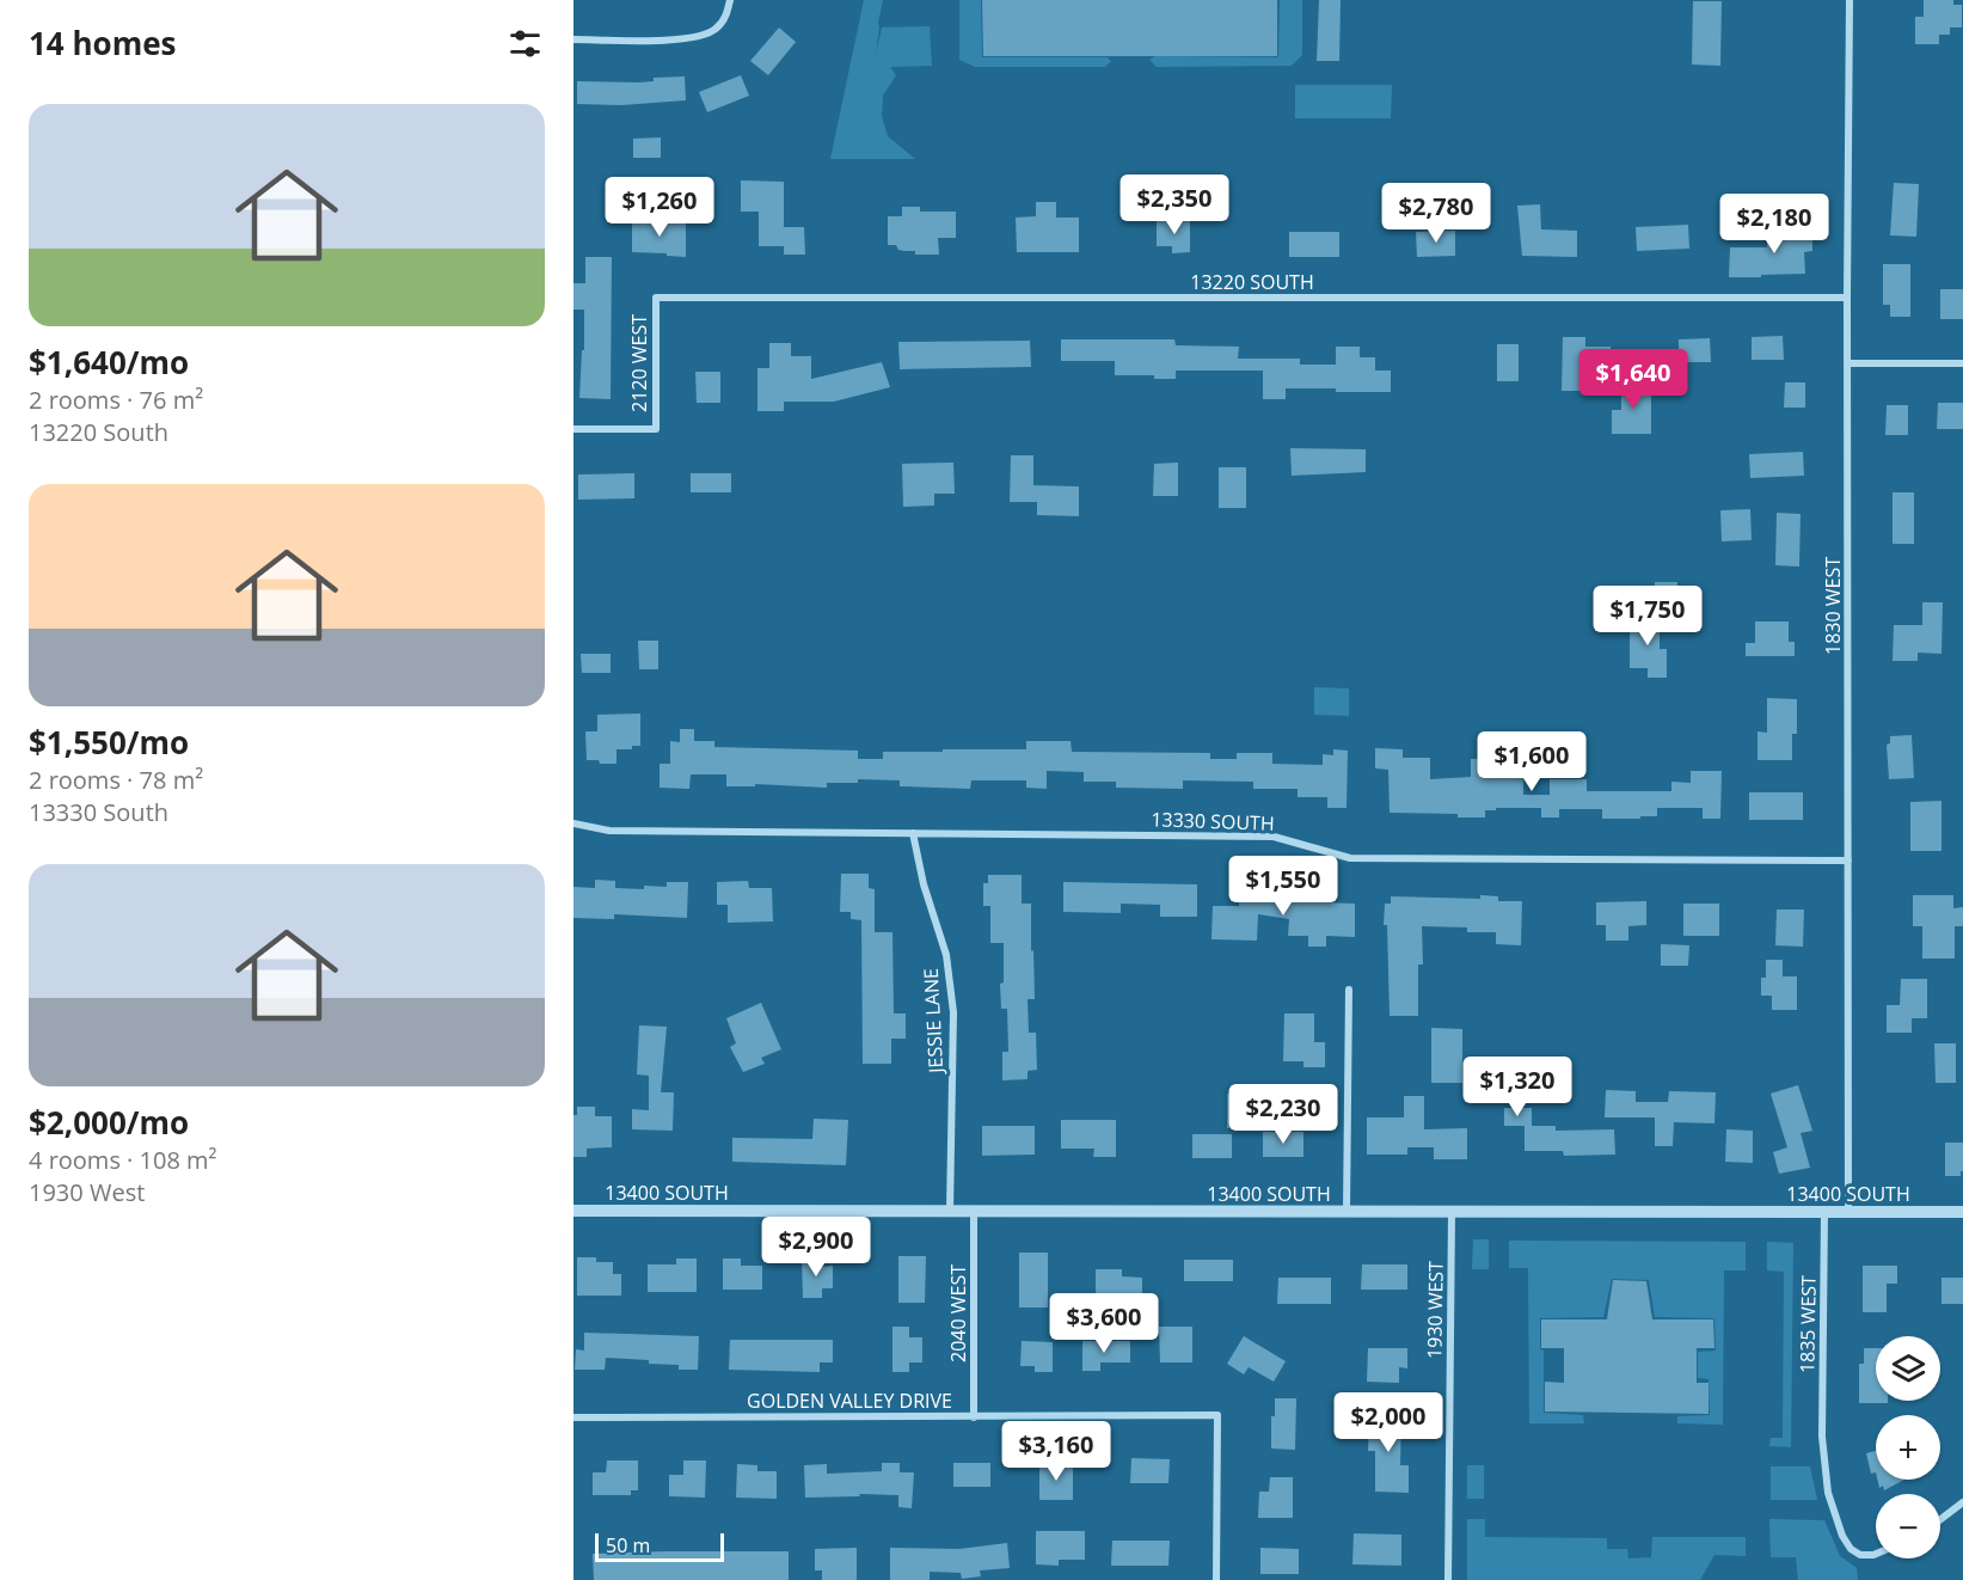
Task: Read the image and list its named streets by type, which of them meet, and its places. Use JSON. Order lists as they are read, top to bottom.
{
  "streets": {
    "street": [
      "13220 SOUTH",
      "2120 WEST",
      "1830 WEST",
      "13330 SOUTH",
      "JESSIE LANE",
      "13400 SOUTH",
      "1930 WEST",
      "2040 WEST",
      "1835 WEST",
      "GOLDEN VALLEY DRIVE"
    ]
  },
  "crossings": [
    ["13220 SOUTH", "2120 WEST"],
    ["13220 SOUTH", "1830 WEST"],
    ["1830 WEST", "13330 SOUTH"],
    ["1830 WEST", "13400 SOUTH"],
    ["13330 SOUTH", "JESSIE LANE"],
    ["JESSIE LANE", "13400 SOUTH"],
    ["13400 SOUTH", "1930 WEST"],
    ["13400 SOUTH", "2040 WEST"],
    ["13400 SOUTH", "1835 WEST"],
    ["2040 WEST", "GOLDEN VALLEY DRIVE"]
  ],
  "scale_bar": "50 m",
  "page": {
    "heading": "14 homes",
    "list": [
      {
        "name": "$1,640/mo",
        "note": "2 rooms · 76 m² · 13220 South"
      },
      {
        "name": "$1,550/mo",
        "note": "2 rooms · 78 m² · 13330 South"
      },
      {
        "name": "$2,000/mo",
        "note": "4 rooms · 108 m² · 1930 West"
      }
    ],
    "price": [
      "$2,350",
      "$1,260",
      "$2,780",
      "$2,180",
      "$1,640",
      "$1,750",
      "$1,600",
      "$1,550",
      "$1,320",
      "$2,230",
      "$2,900",
      "$3,600",
      "$2,000",
      "$3,160"
    ],
    "map_buttons": ["+", "−"],
    "scale": "50 m"
  }
}
